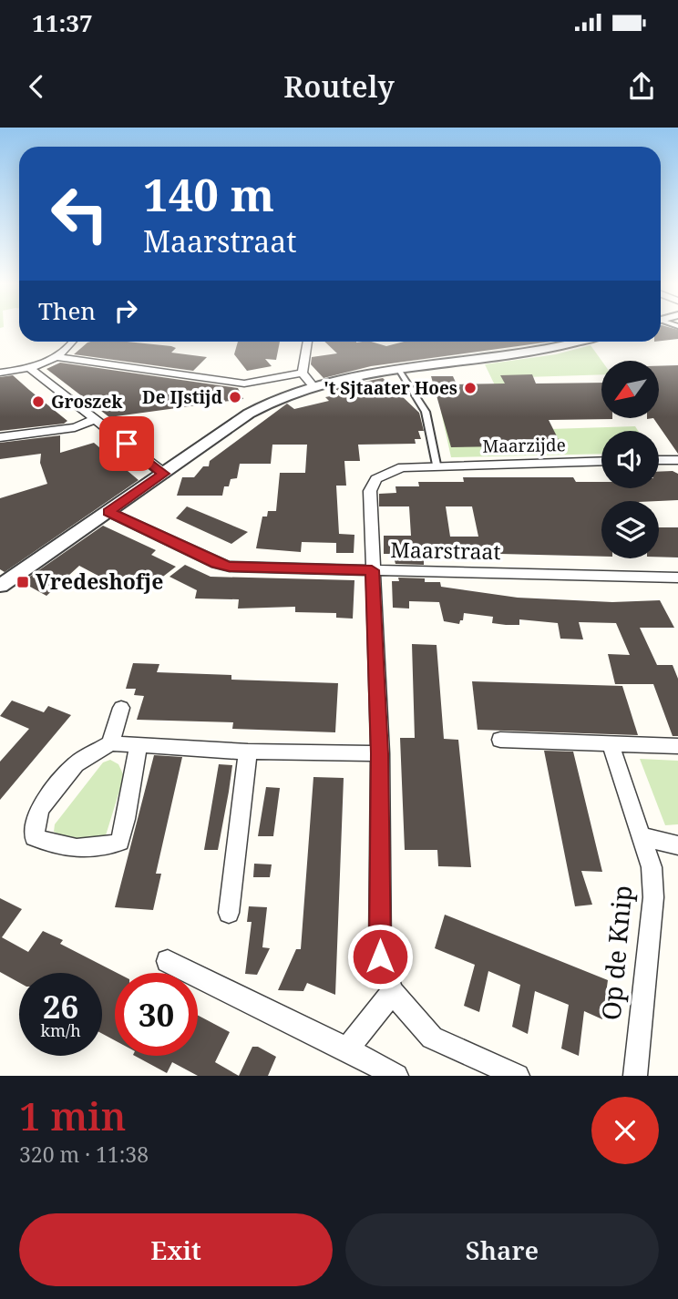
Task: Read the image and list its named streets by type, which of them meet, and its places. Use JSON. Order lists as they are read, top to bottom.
{
  "streets": {
    "street": ["Maarzijde", "Maarstraat", "Op de Knip"]
  },
  "crossings": [
    ["Maarzijde", "Maarstraat"]
  ],
  "places": {
    "other": ["'t Sjtaater Hoes", "De IJstijd", "Groszek"],
    "transit": ["Vredeshofje"]
  },
  "north": "bottom left",
  "page": {
    "status": "11:37",
    "header": "Routely",
    "turn": ["140 m", "Maarstraat"],
    "then": "Then",
    "speed": "26 km/h",
    "limit": "30",
    "heading": ["1 min", "320 m · 11:38"],
    "buttons": ["Exit", "Share"]
  }
}
